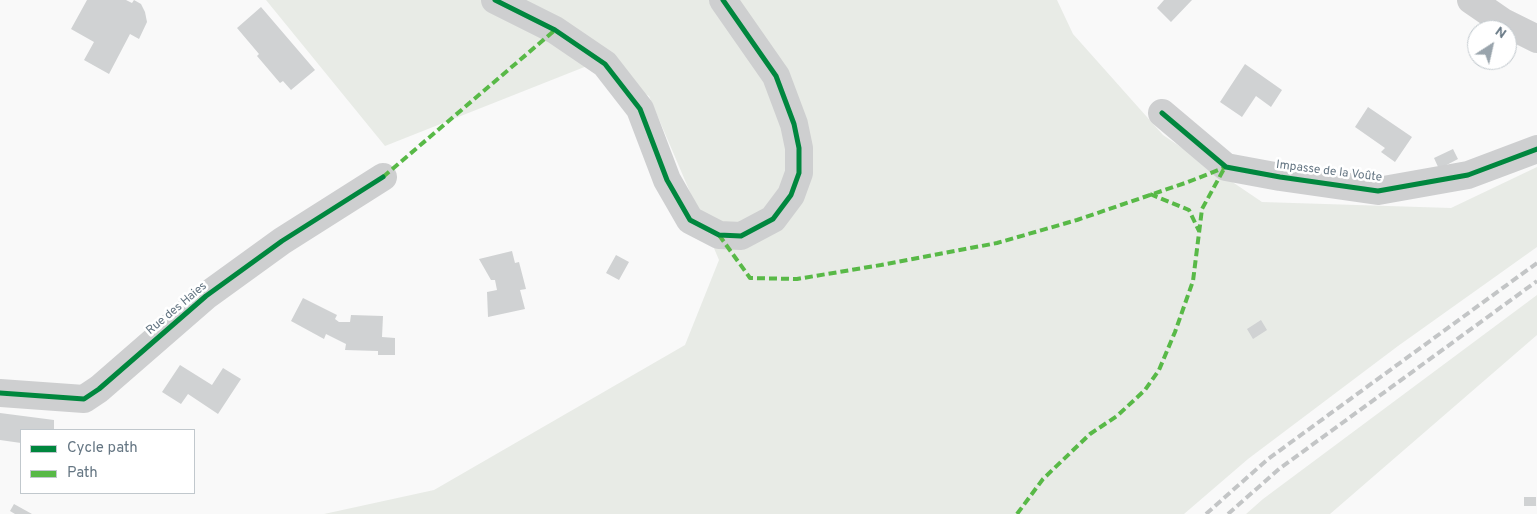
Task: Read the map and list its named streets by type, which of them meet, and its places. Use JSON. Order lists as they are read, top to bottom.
{
  "streets": {
    "street": ["Impasse de la Voûte", "Rue des Haies"]
  },
  "legend": ["Cycle path", "Path"],
  "north": "top right"
}
